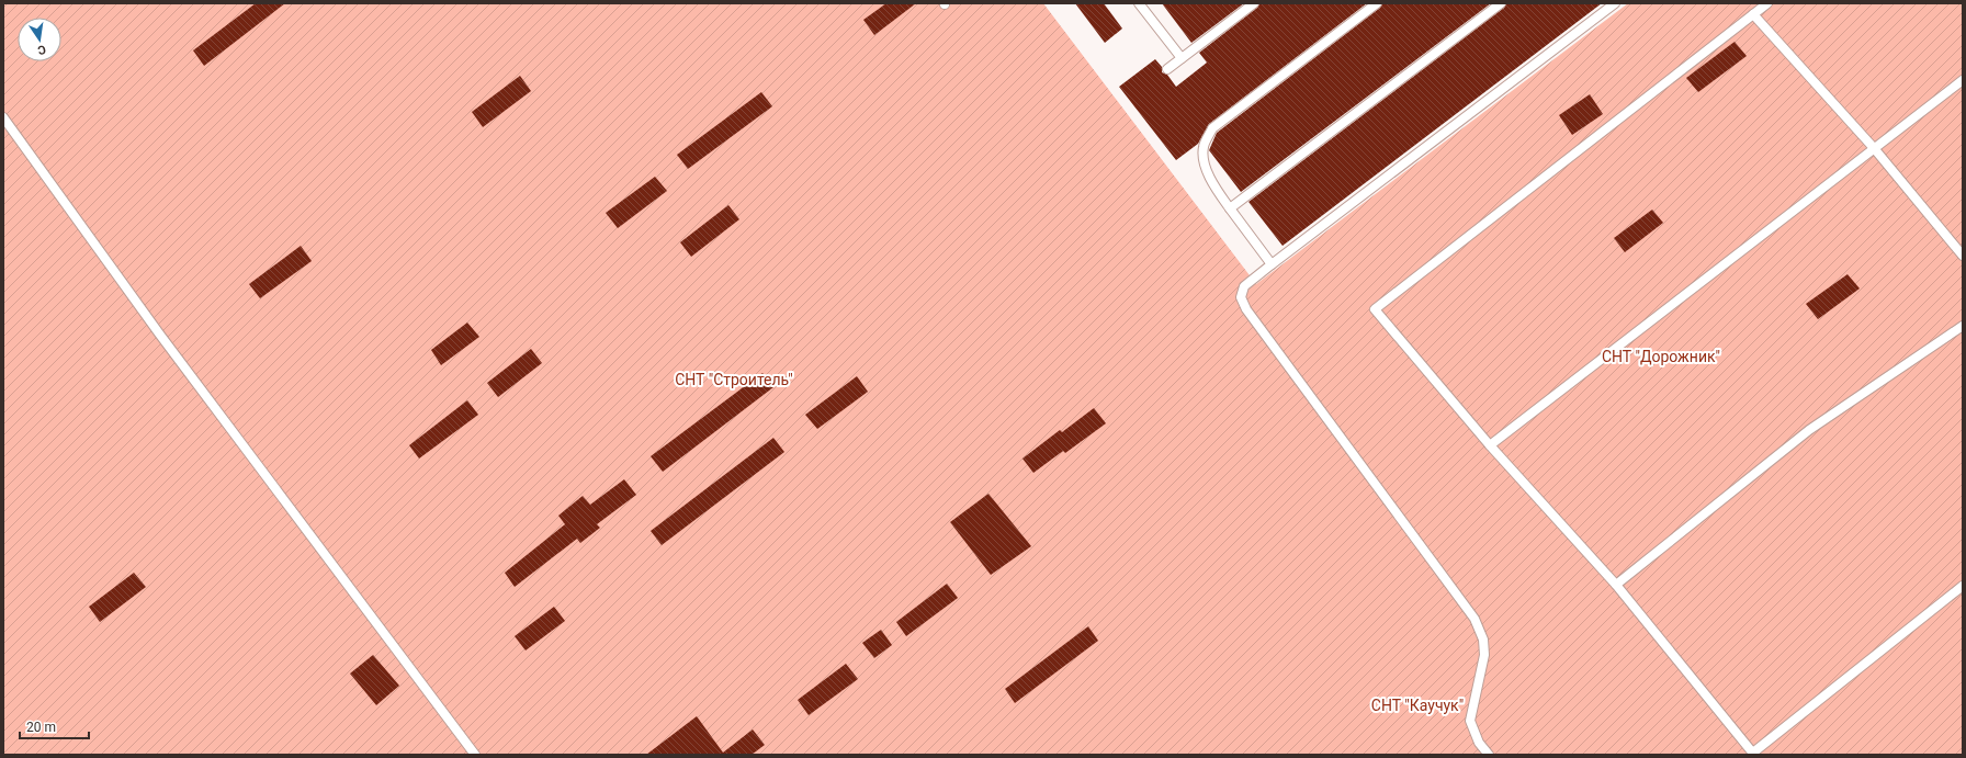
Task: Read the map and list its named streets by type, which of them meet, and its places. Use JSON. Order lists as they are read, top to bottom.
{
  "parks": ["СНТ \"Дорожник\"", "СНТ \"Строитель\"", "СНТ \"Каучук\""],
  "scale_bar": "20 m",
  "north": "bottom"
}
